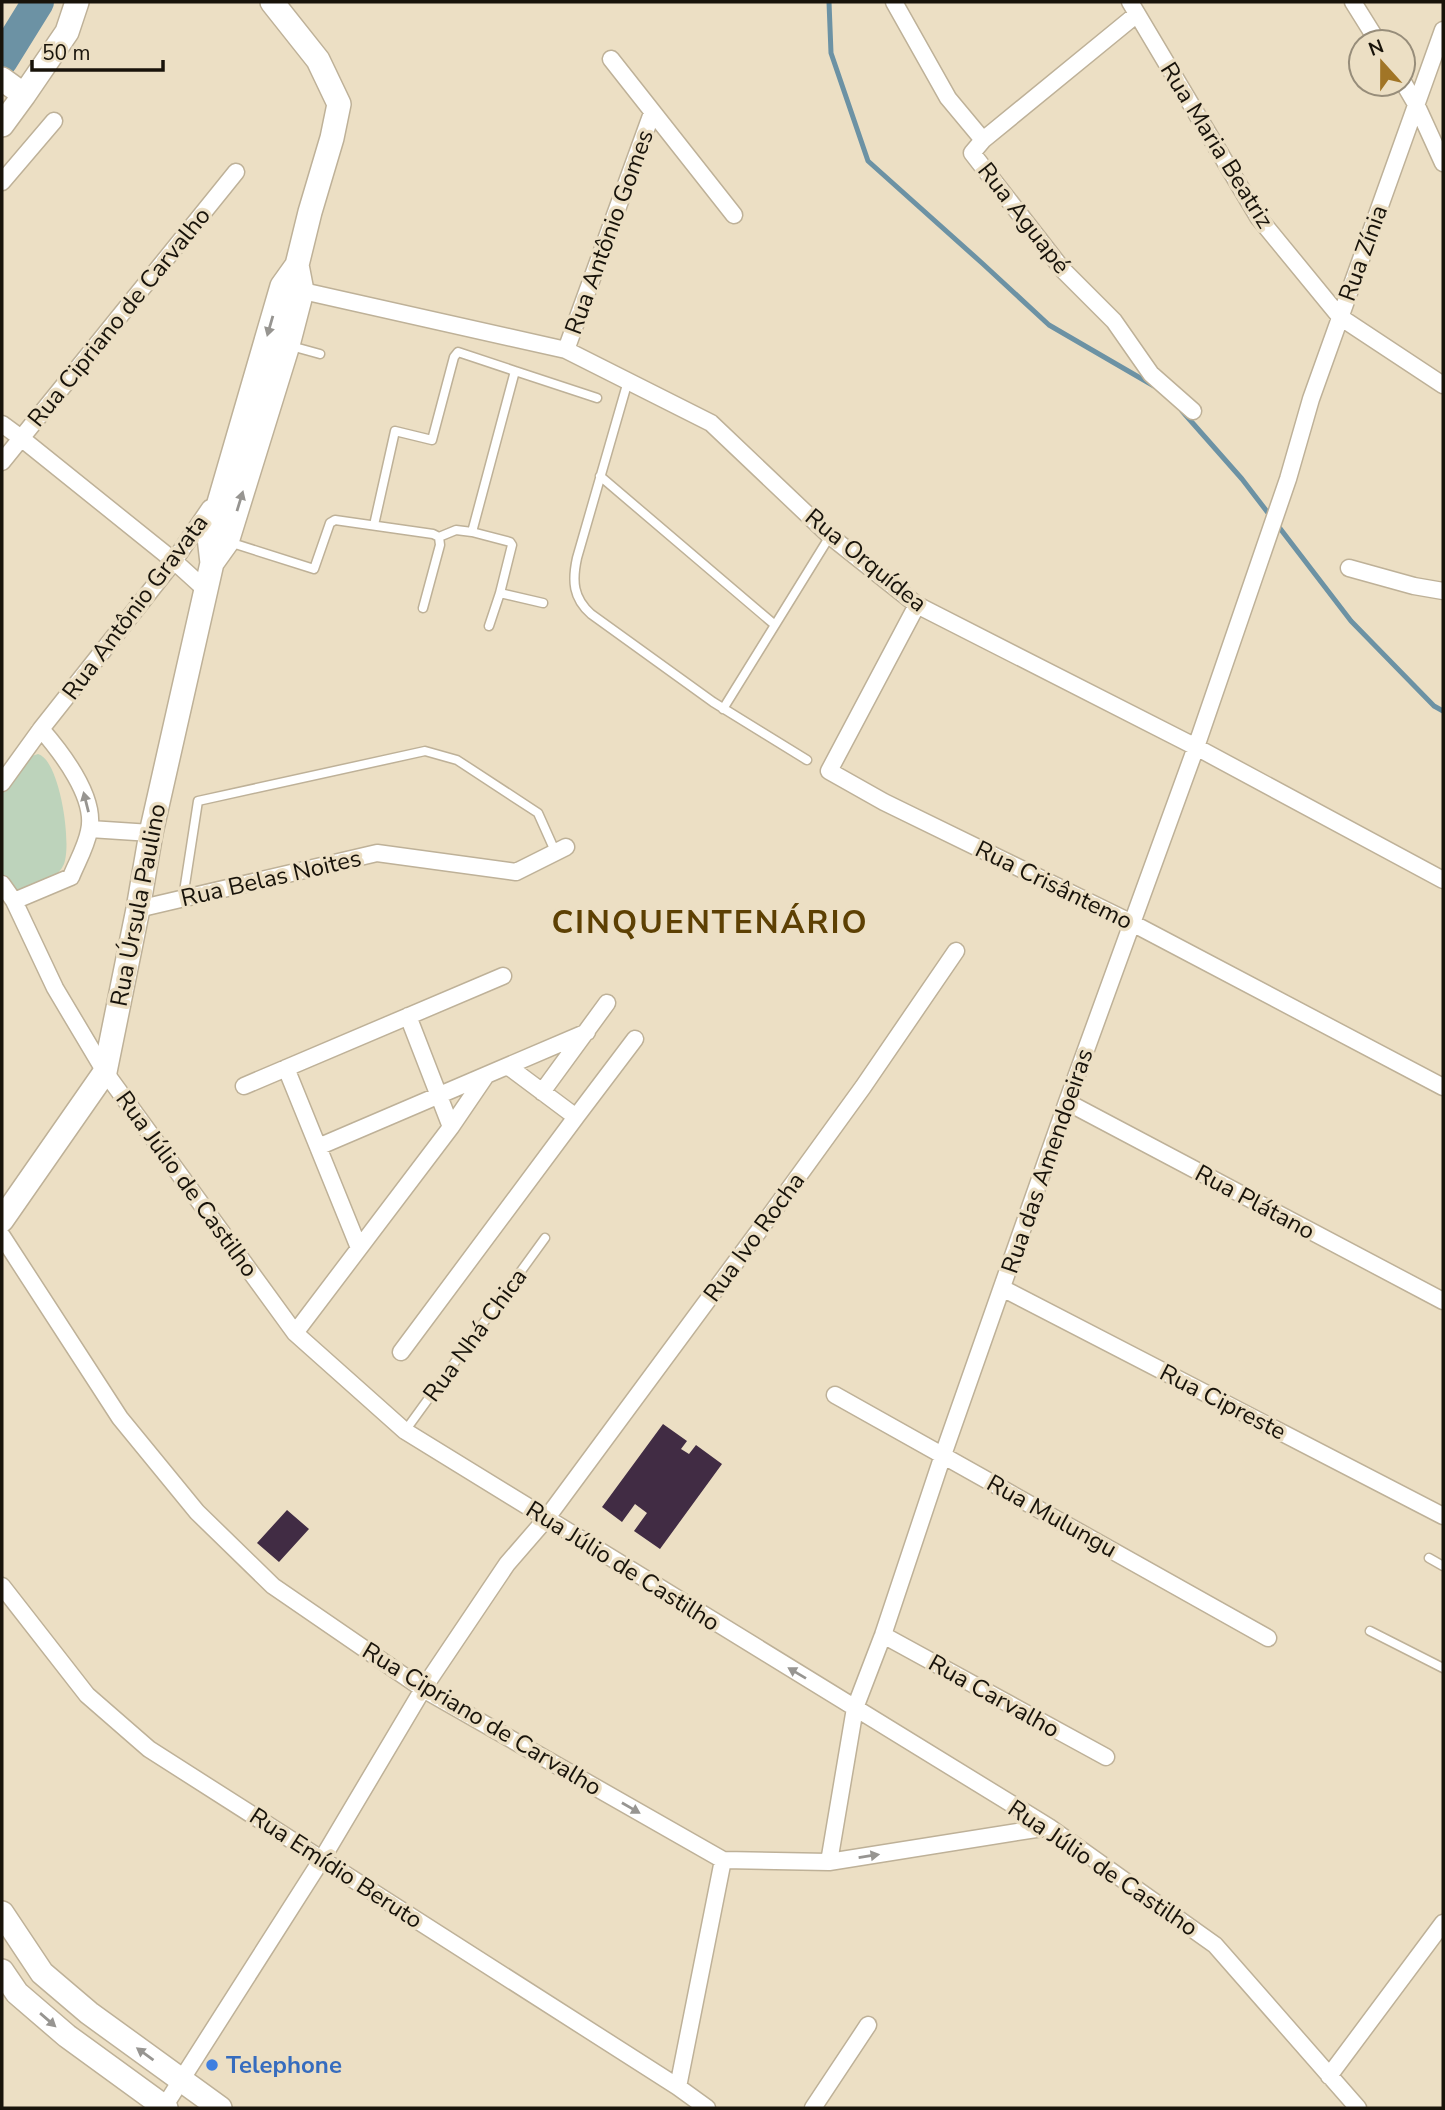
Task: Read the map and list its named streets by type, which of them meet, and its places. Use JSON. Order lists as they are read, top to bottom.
{
  "streets": {
    "street": [
      "Rua Maria Beatriz",
      "Rua Aguapé",
      "Rua Antônio Gomes",
      "Rua Zínia",
      "Rua Cipriano de Carvalho",
      "Rua Orquídea",
      "Rua Antônio Gravata",
      "Rua Belas Noites",
      "Rua Crisântemo",
      "Rua Úrsula Paulino",
      "Rua das Amendoeiras",
      "Rua Júlio de Castilho",
      "Rua Plátano",
      "Rua Ivo Rocha",
      "Rua Cipreste",
      "Rua Mulungu",
      "Rua Carvalho",
      "Rua Emídio Beruto"
    ],
    "lane": ["Rua Nhá Chica"]
  },
  "crossings": [
    ["Rua Maria Beatriz", "Rua Aguapé"],
    ["Rua Maria Beatriz", "Rua Zínia"],
    ["Rua Antônio Gomes", "Rua Orquídea"],
    ["Rua Zínia", "Rua das Amendoeiras"],
    ["Rua Cipriano de Carvalho", "Rua das Amendoeiras"],
    ["Rua Cipriano de Carvalho", "Rua Júlio de Castilho"],
    ["Rua Cipriano de Carvalho", "Rua Ivo Rocha"],
    ["Rua Orquídea", "Rua Crisântemo"],
    ["Rua Orquídea", "Rua Úrsula Paulino"],
    ["Rua Orquídea", "Rua das Amendoeiras"],
    ["Rua Antônio Gravata", "Rua Úrsula Paulino"],
    ["Rua Belas Noites", "Rua Úrsula Paulino"],
    ["Rua Crisântemo", "Rua das Amendoeiras"],
    ["Rua Úrsula Paulino", "Rua Júlio de Castilho"],
    ["Rua das Amendoeiras", "Rua Júlio de Castilho"],
    ["Rua das Amendoeiras", "Rua Plátano"],
    ["Rua das Amendoeiras", "Rua Cipreste"],
    ["Rua das Amendoeiras", "Rua Mulungu"],
    ["Rua das Amendoeiras", "Rua Carvalho"],
    ["Rua Júlio de Castilho", "Rua Ivo Rocha"],
    ["Rua Júlio de Castilho", "Rua Nhá Chica"],
    ["Rua Ivo Rocha", "Rua Emídio Beruto"]
  ],
  "districts": ["CINQUENTENÁRIO"],
  "places": ["Telephone"],
  "scale_bar": "50 m",
  "north": "top"
}
